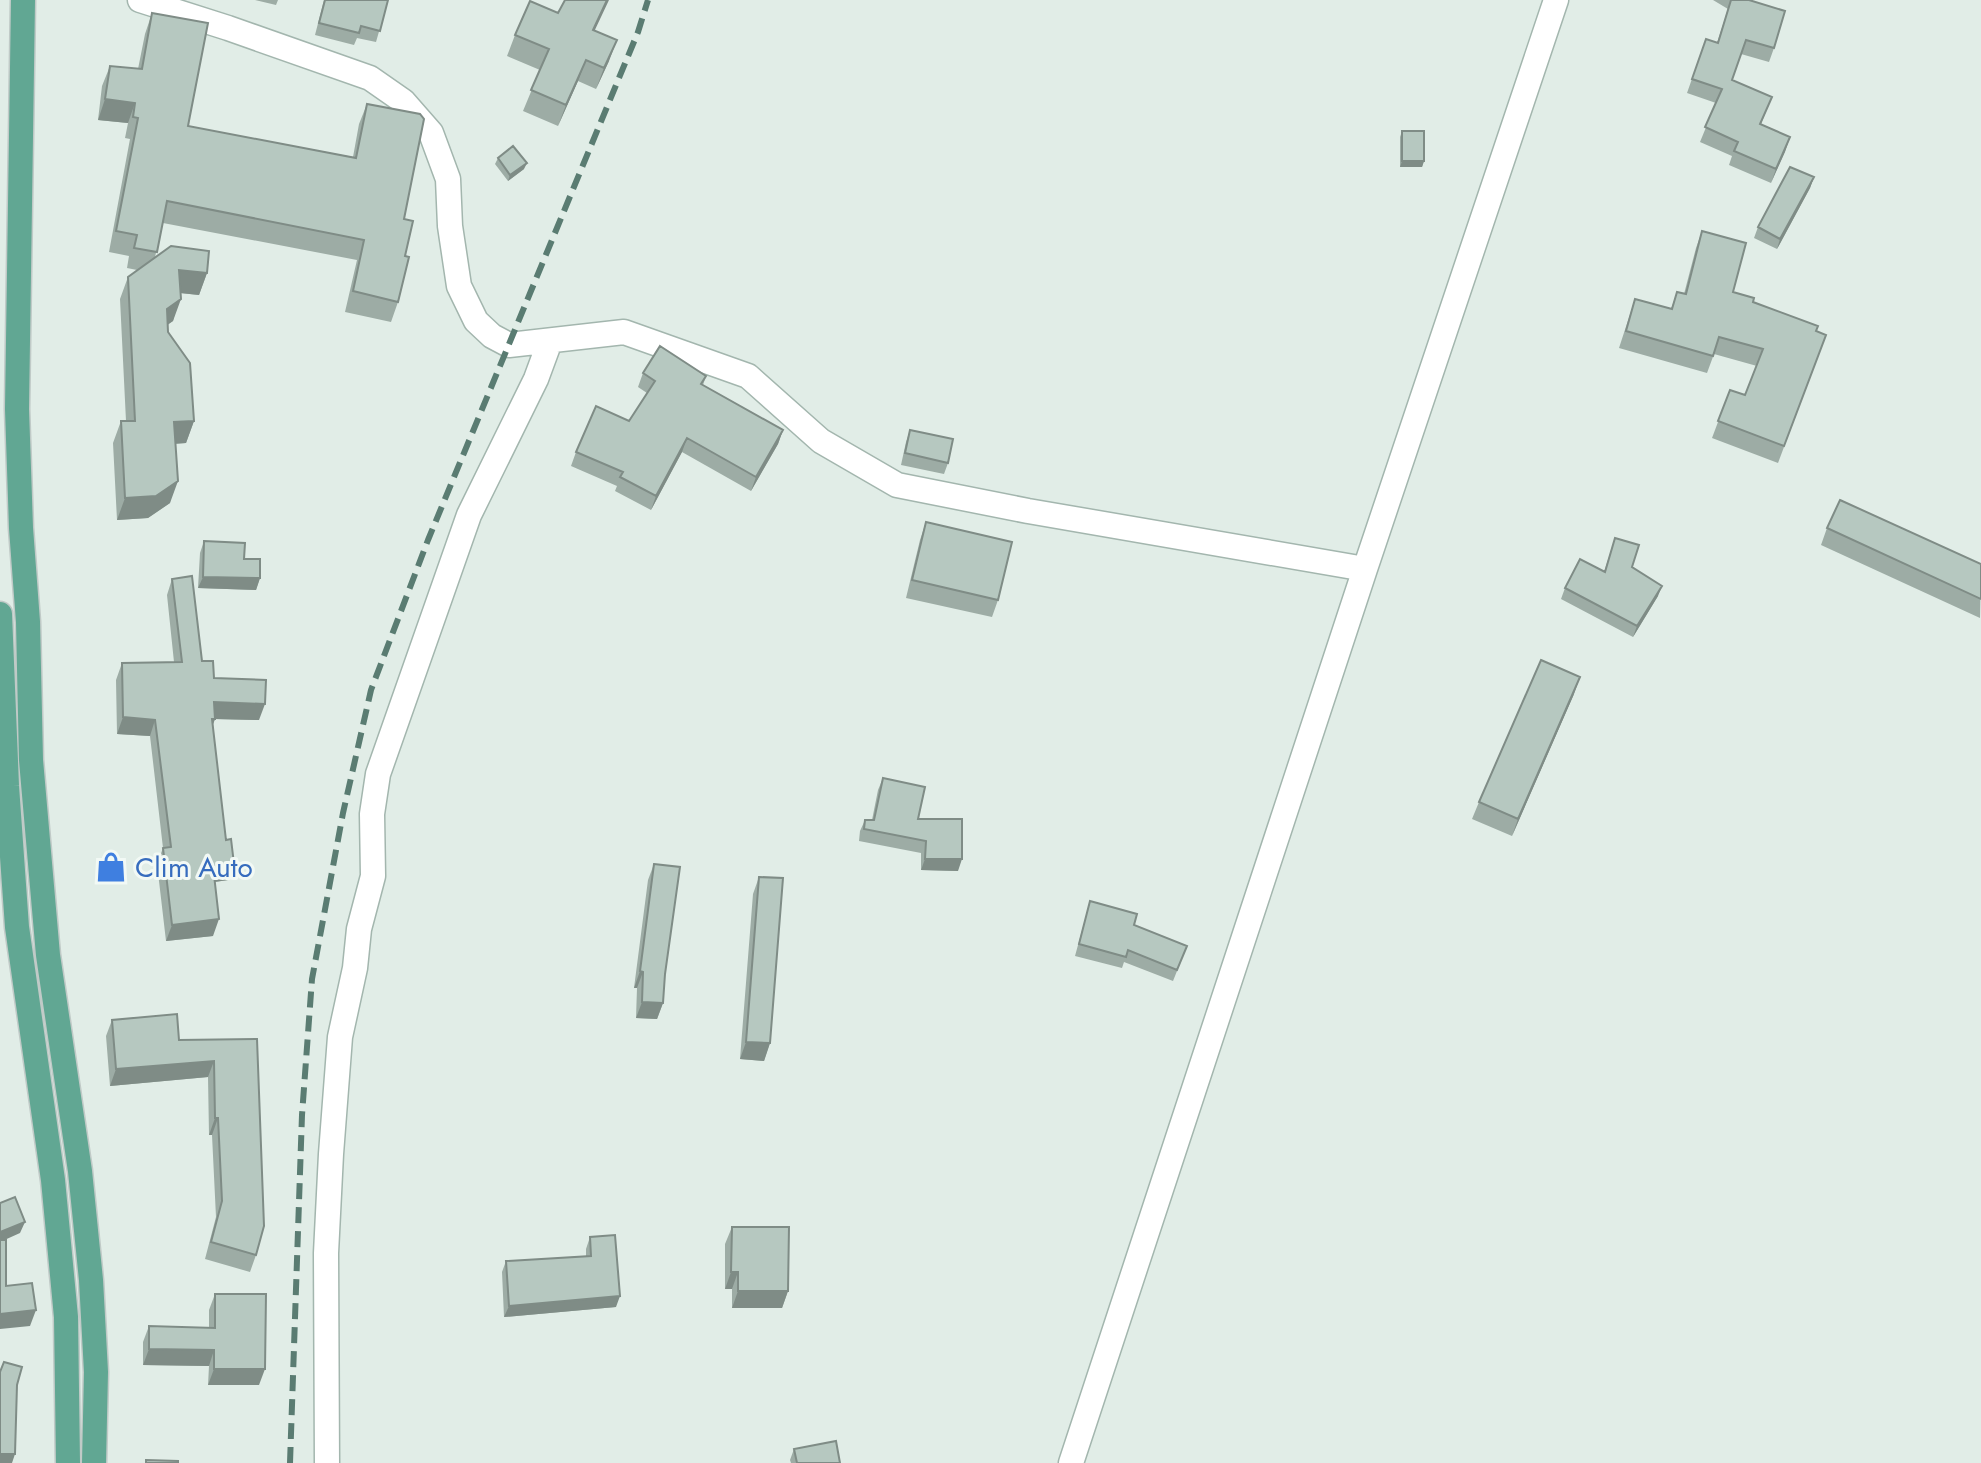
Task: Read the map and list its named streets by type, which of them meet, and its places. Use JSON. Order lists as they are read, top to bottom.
{
  "places": {
    "shop": ["Clim Auto"]
  }
}
